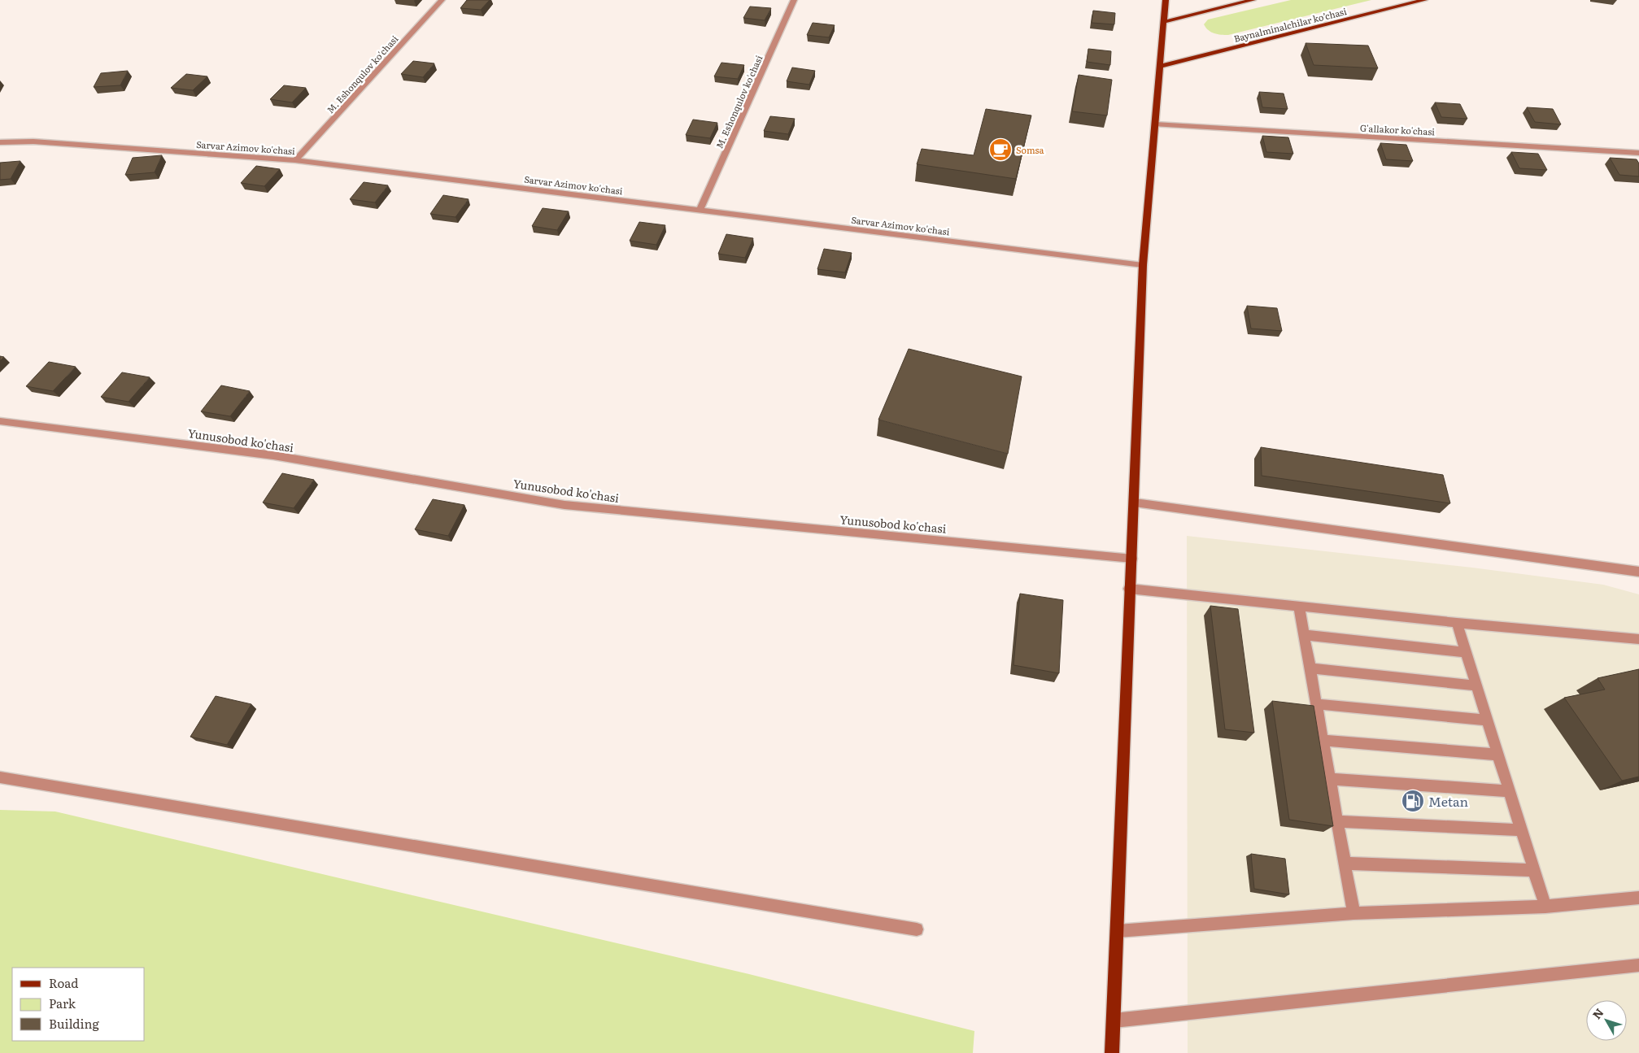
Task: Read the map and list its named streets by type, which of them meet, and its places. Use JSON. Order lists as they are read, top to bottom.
{
  "streets": {
    "main road": ["Baynalminalchilar ko’chasi"],
    "street": [
      "M. Eshonqulov ko'chasi",
      "G'allakor ko'chasi",
      "Sarvar Azimov ko'chasi",
      "Yunusobod ko'chasi"
    ]
  },
  "crossings": [
    ["M. Eshonqulov ko'chasi", "Sarvar Azimov ko'chasi"]
  ],
  "places": {
    "cafe": ["Somsa"],
    "fuel station": ["Metan"]
  },
  "legend": ["Road", "Park", "Building"],
  "north": "top left"
}
